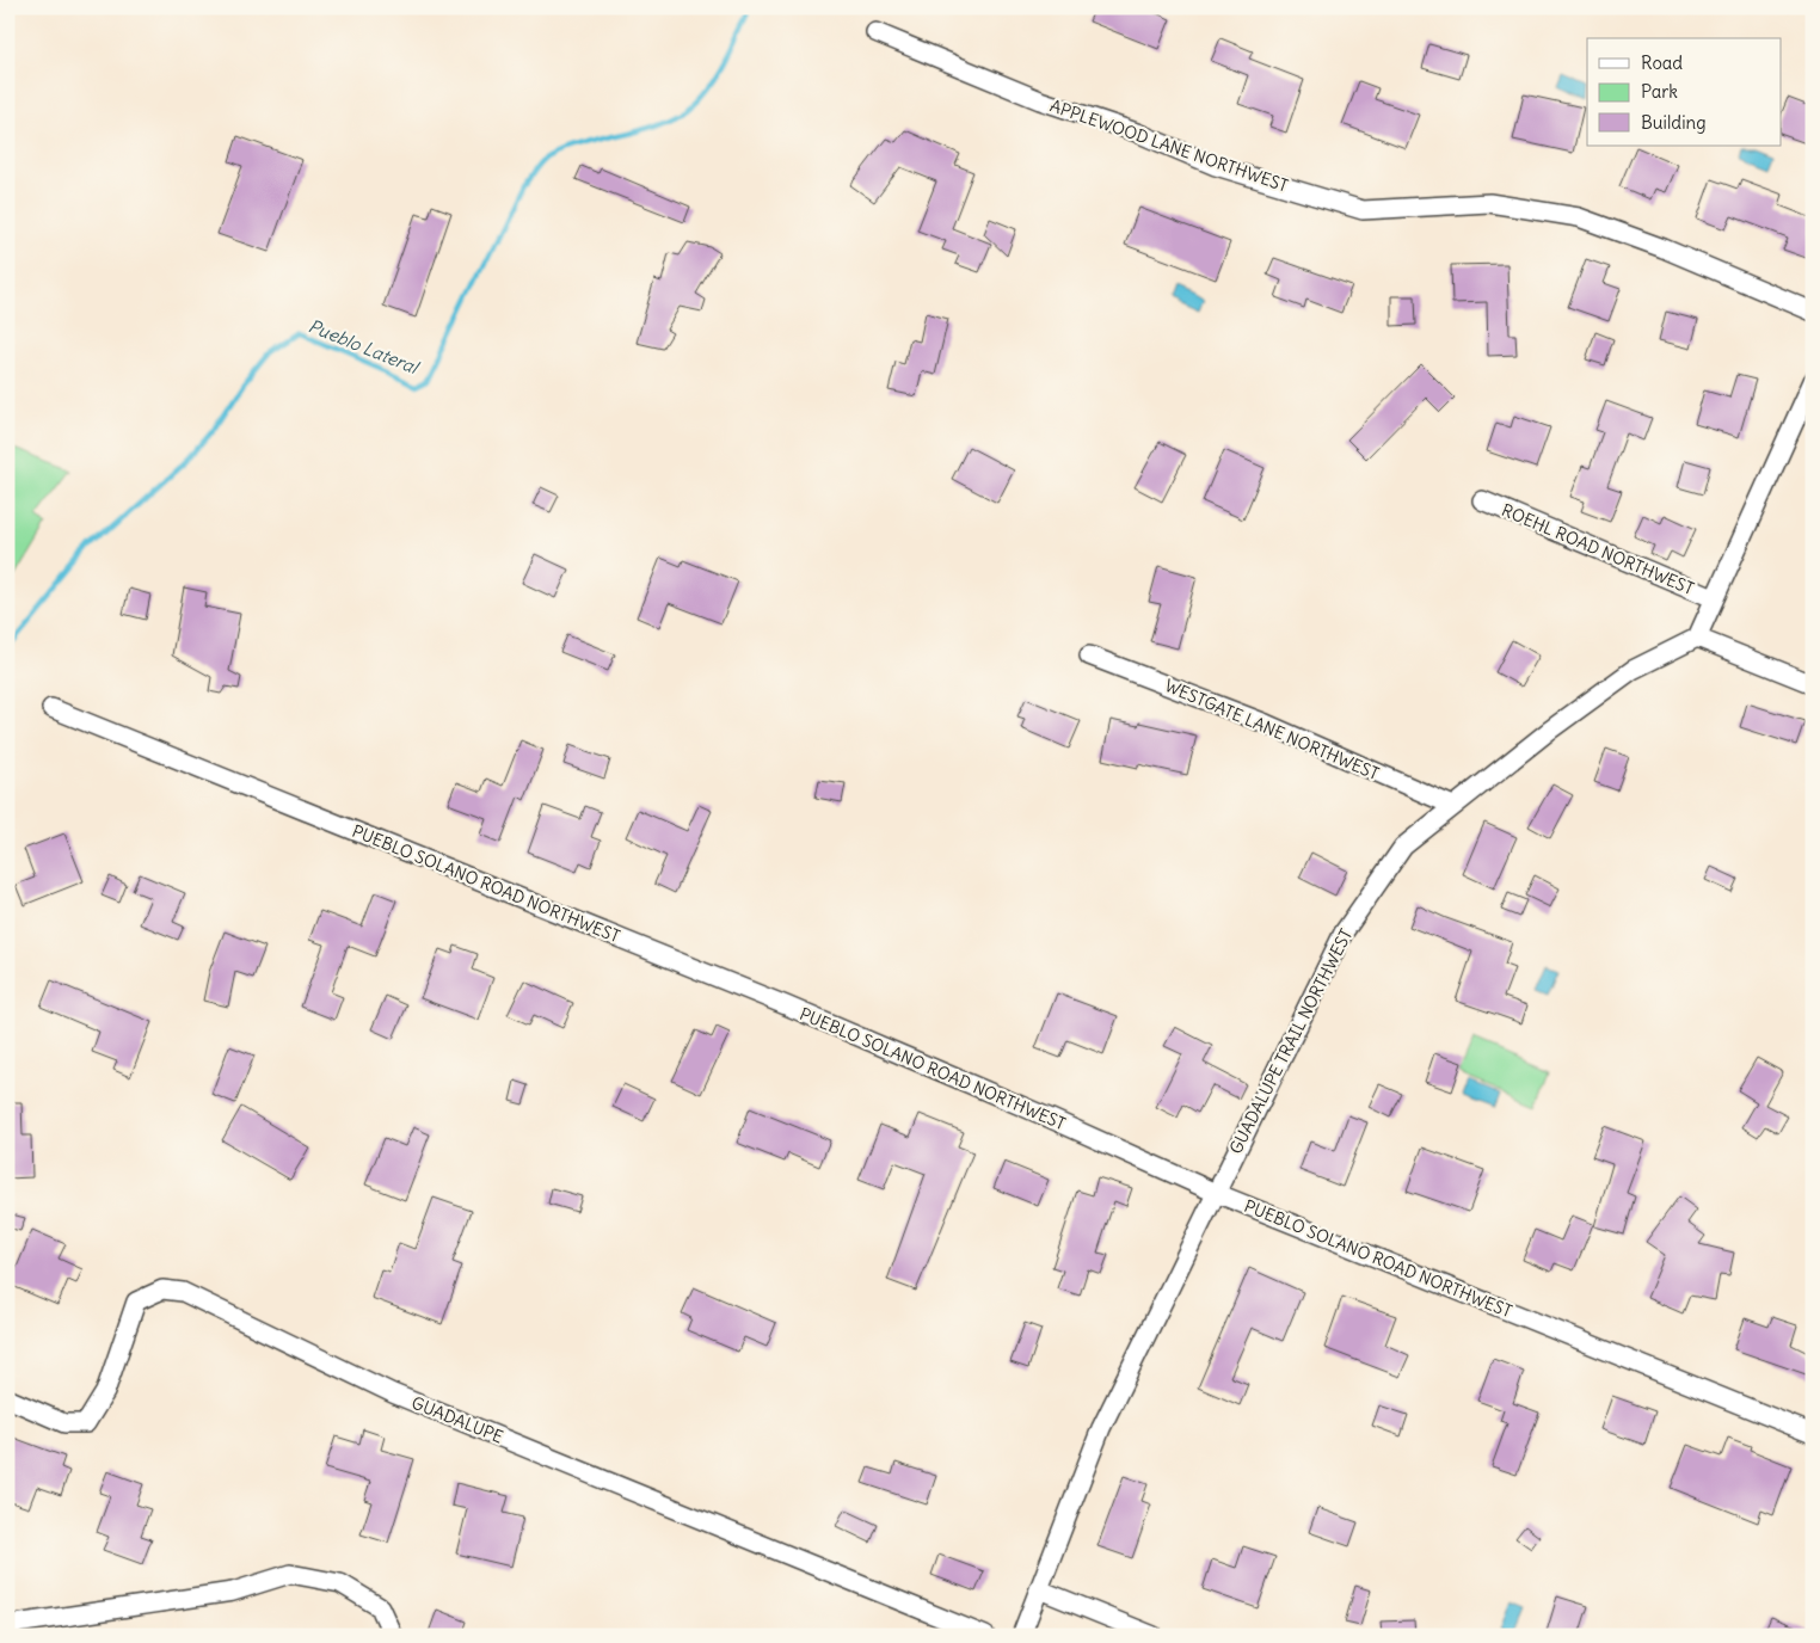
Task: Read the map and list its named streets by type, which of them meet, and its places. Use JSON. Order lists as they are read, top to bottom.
{
  "streets": {
    "street": [
      "APPLEWOOD LANE NORTHWEST",
      "ROEHL ROAD NORTHWEST",
      "WESTGATE LANE NORTHWEST",
      "PUEBLO SOLANO ROAD NORTHWEST",
      "GUADALUPE TRAIL NORTHWEST",
      "GUADALUPE"
    ]
  },
  "crossings": [
    ["WESTGATE LANE NORTHWEST", "GUADALUPE TRAIL NORTHWEST"],
    ["PUEBLO SOLANO ROAD NORTHWEST", "GUADALUPE TRAIL NORTHWEST"]
  ],
  "water": ["Pueblo Lateral"],
  "legend": ["Road", "Park", "Building"]
}
